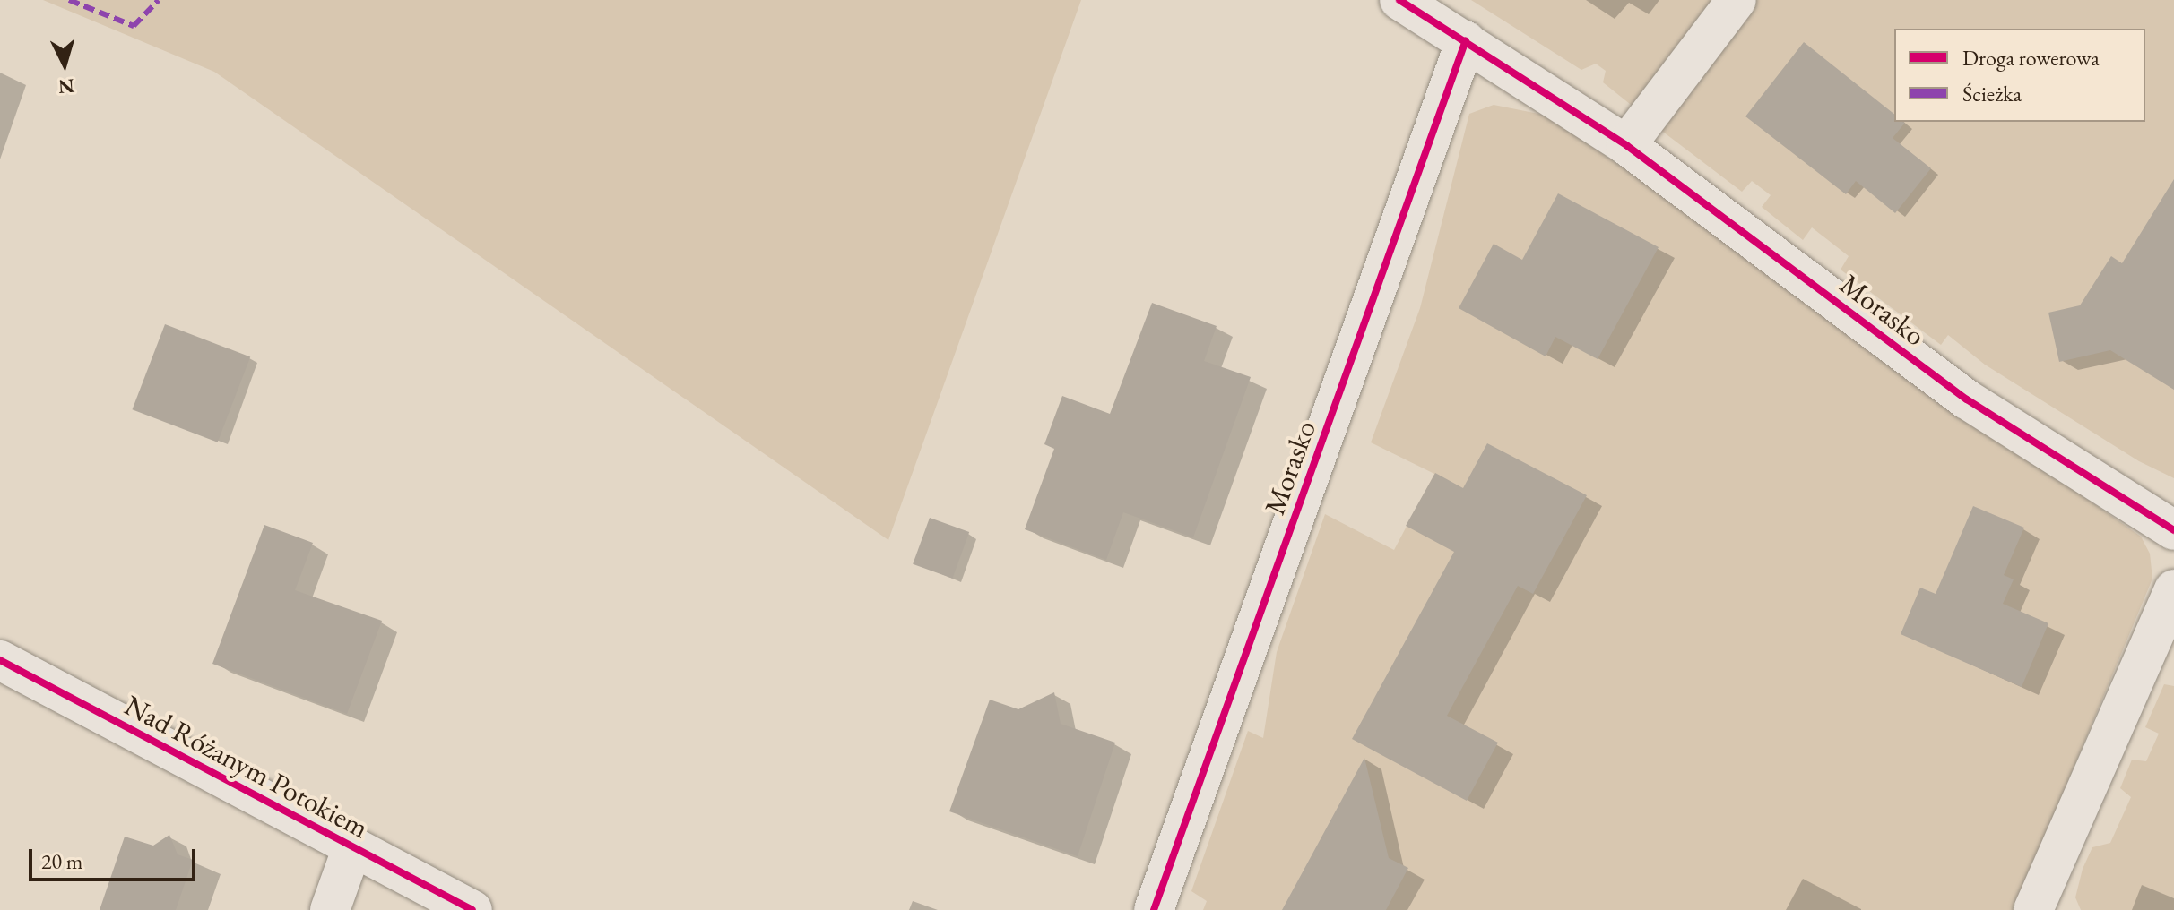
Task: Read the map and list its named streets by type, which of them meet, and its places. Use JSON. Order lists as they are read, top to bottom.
{
  "streets": {
    "street": ["Morasko", "Nad Różanym Potokiem"]
  },
  "legend": ["Droga rowerowa", "Ścieżka"],
  "scale_bar": "20 m",
  "north": "bottom"
}
